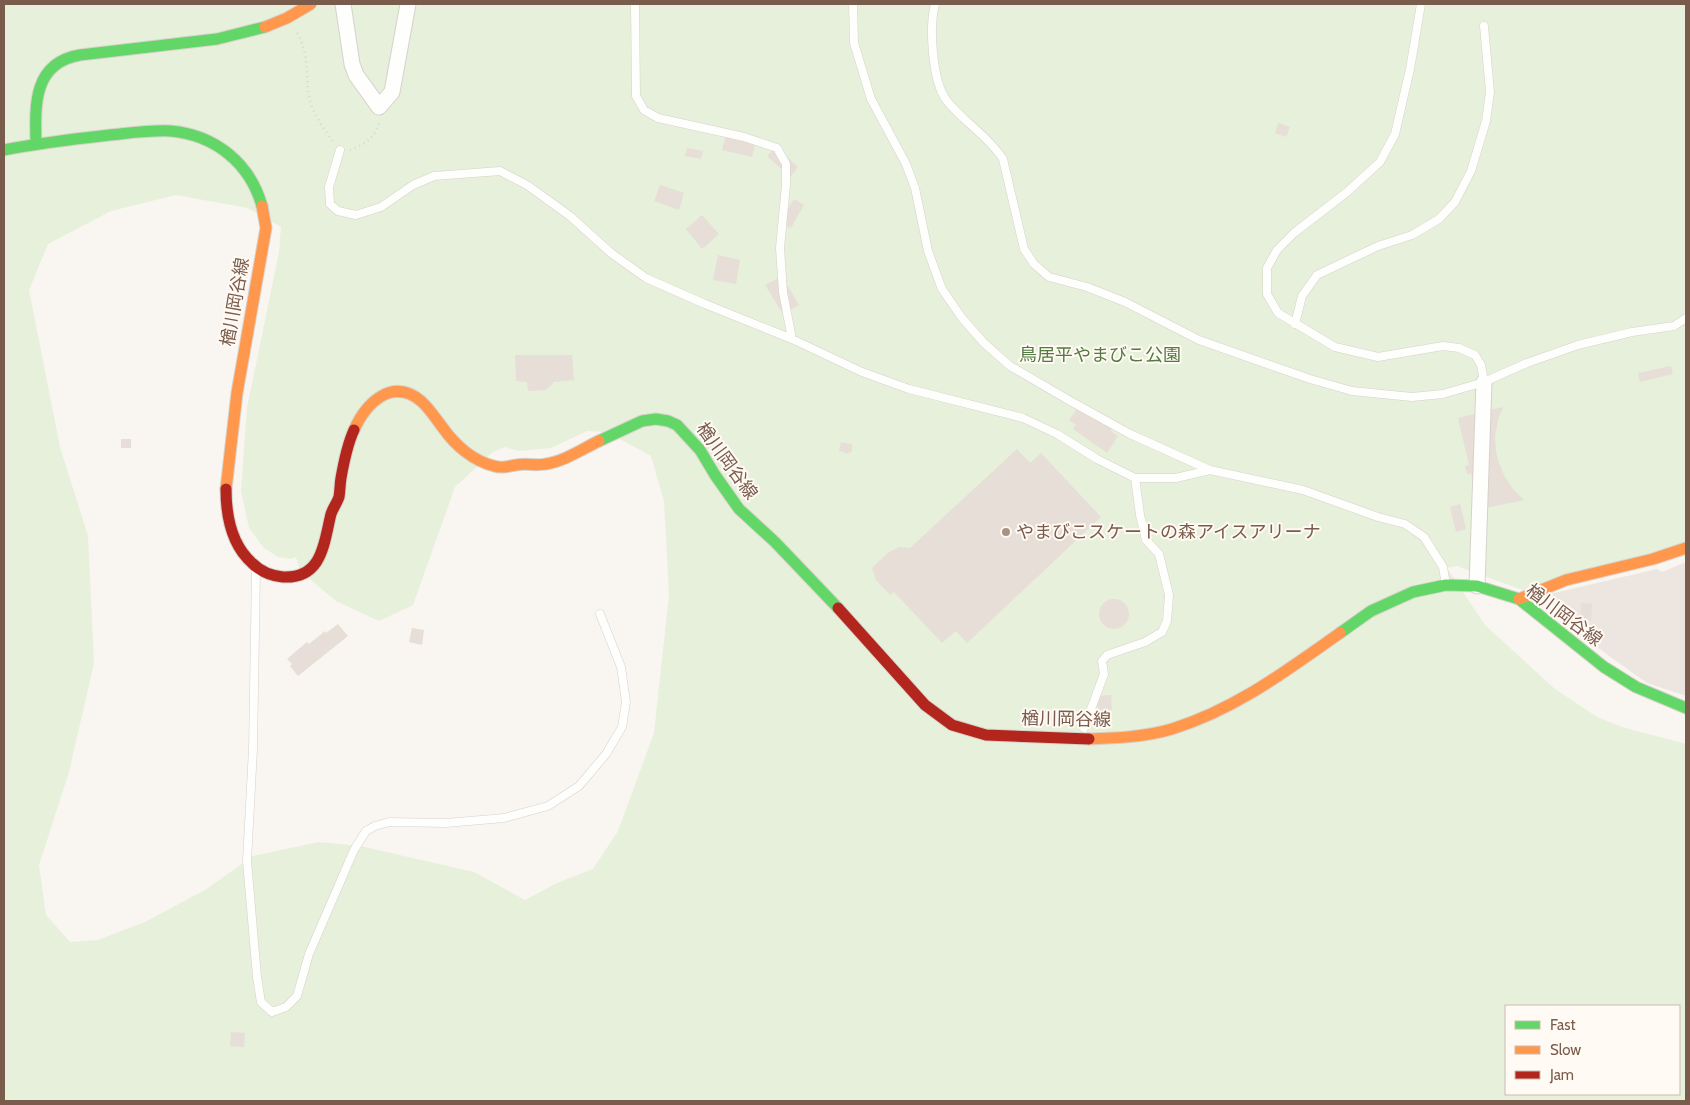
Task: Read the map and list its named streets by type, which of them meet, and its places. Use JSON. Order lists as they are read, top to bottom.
{
  "streets": {
    "main road": ["楢川岡谷線"]
  },
  "parks": ["鳥居平やまびこ公園"],
  "places": ["やまびこスケートの森アイスアリーナ"],
  "legend": ["Fast", "Slow", "Jam"]
}
